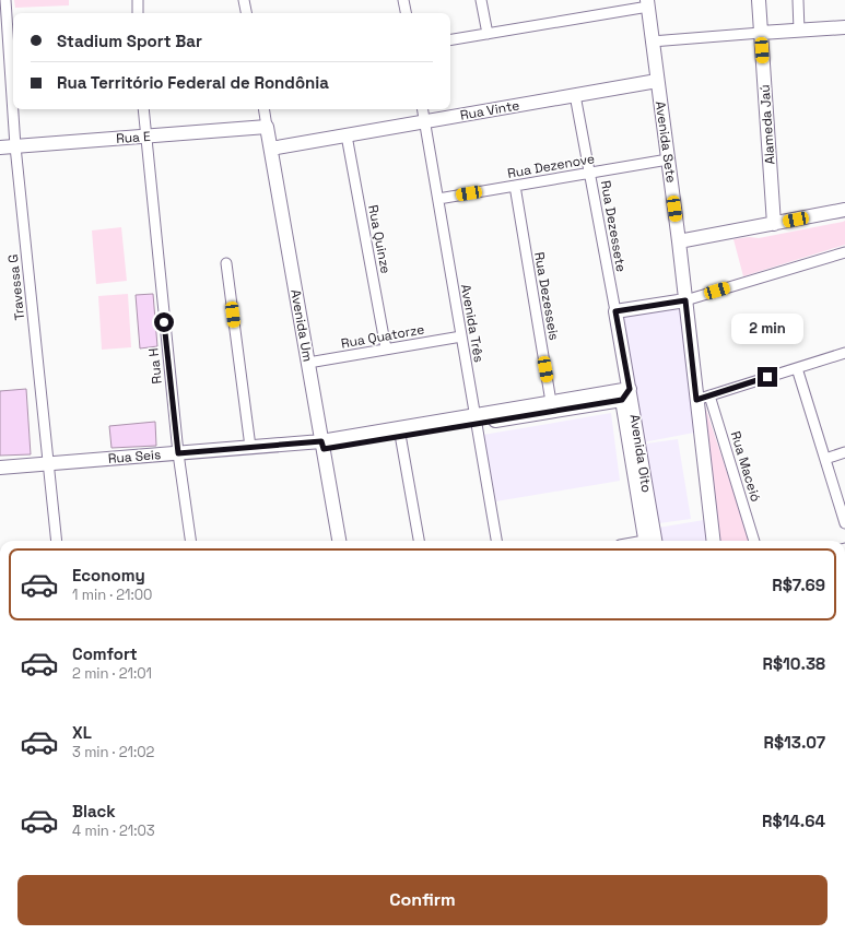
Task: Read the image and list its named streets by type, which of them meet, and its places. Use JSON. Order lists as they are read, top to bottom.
{
  "streets": {
    "street": [
      "Rua Vinte",
      "Alameda Jaú",
      "Rua E",
      "Avenida Sete",
      "Rua Dezenove",
      "Rua Dezessete",
      "Rua Quinze",
      "Travessa G",
      "Rua Dezesseis",
      "Avenida Três",
      "Avenida Um",
      "Rua Quatorze",
      "Rua H",
      "Avenida Oito",
      "Rua Seis",
      "Rua Maceió"
    ]
  },
  "crossings": [
    ["Rua Vinte", "Avenida Sete"],
    ["Rua Vinte", "Rua Dezessete"],
    ["Rua Vinte", "Rua Quinze"],
    ["Rua Vinte", "Avenida Três"],
    ["Rua Vinte", "Avenida Um"],
    ["Rua E", "Travessa G"],
    ["Rua E", "Avenida Um"],
    ["Rua E", "Rua H"],
    ["Avenida Sete", "Rua Dezenove"],
    ["Rua Dezenove", "Rua Dezessete"],
    ["Rua Dezenove", "Rua Dezesseis"],
    ["Rua Dezenove", "Avenida Três"],
    ["Rua Dezessete", "Avenida Oito"],
    ["Rua Quinze", "Rua Quatorze"],
    ["Travessa G", "Rua Seis"],
    ["Rua Dezesseis", "Rua Seis"],
    ["Avenida Três", "Rua Quatorze"],
    ["Avenida Três", "Rua Seis"],
    ["Avenida Um", "Rua Quatorze"],
    ["Avenida Um", "Rua Seis"],
    ["Rua H", "Rua Seis"]
  ],
  "page": {
    "banner": ["Stadium Sport Bar", "Rua Território Federal de Rondônia"],
    "bubble": "2 min",
    "list": [
      {
        "name": "Economy",
        "note": "1 min · 21:00",
        "value": "R$7.69"
      },
      {
        "name": "Comfort",
        "note": "2 min · 21:01",
        "value": "R$10.38"
      },
      {
        "name": "XL",
        "note": "3 min · 21:02",
        "value": "R$13.07"
      },
      {
        "name": "Black",
        "note": "4 min · 21:03",
        "value": "R$14.64"
      }
    ],
    "buttons": "Confirm"
  }
}
